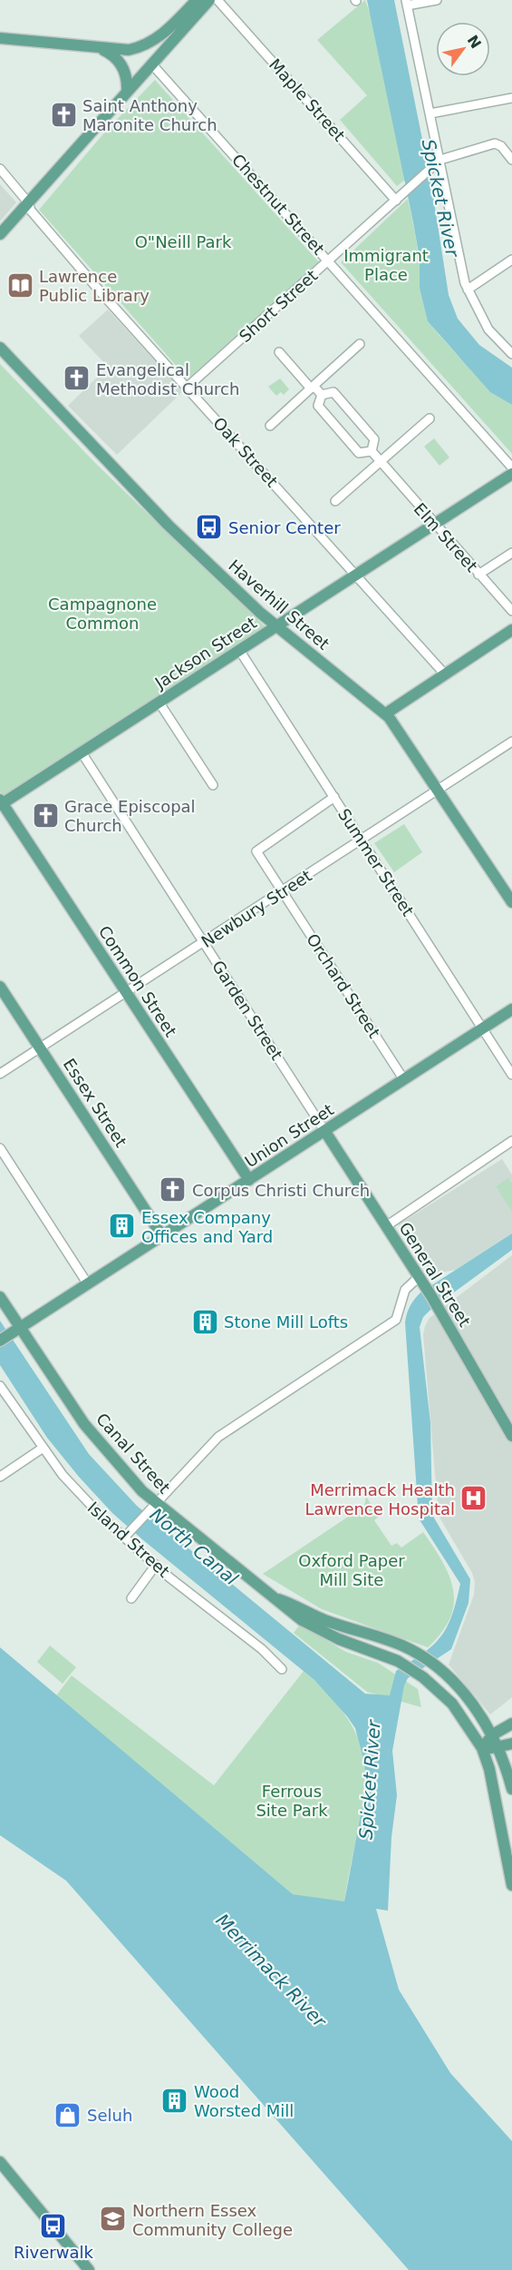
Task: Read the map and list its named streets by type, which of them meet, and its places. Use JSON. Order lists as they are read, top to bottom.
{
  "streets": {
    "main road": [
      "Haverhill Street",
      "Jackson Street",
      "Common Street",
      "Essex Street",
      "Union Street",
      "General Street",
      "Canal Street"
    ],
    "street": [
      "Maple Street",
      "Chestnut Street",
      "Short Street",
      "Oak Street",
      "Elm Street",
      "Summer Street",
      "Newbury Street",
      "Orchard Street",
      "Garden Street",
      "Island Street"
    ]
  },
  "crossings": [
    ["Maple Street", "Short Street"],
    ["Chestnut Street", "Short Street"],
    ["Short Street", "Oak Street"],
    ["Oak Street", "Jackson Street"],
    ["Elm Street", "Jackson Street"],
    ["Haverhill Street", "Jackson Street"],
    ["Haverhill Street", "Newbury Street"],
    ["Jackson Street", "Summer Street"],
    ["Jackson Street", "Common Street"],
    ["Jackson Street", "Garden Street"],
    ["Summer Street", "Newbury Street"],
    ["Summer Street", "Orchard Street"],
    ["Summer Street", "Union Street"],
    ["Newbury Street", "Common Street"],
    ["Newbury Street", "Orchard Street"],
    ["Newbury Street", "Garden Street"],
    ["Newbury Street", "Essex Street"],
    ["Common Street", "Union Street"],
    ["Orchard Street", "Union Street"],
    ["Garden Street", "Union Street"],
    ["Garden Street", "General Street"],
    ["Essex Street", "Union Street"],
    ["Union Street", "General Street"],
    ["Union Street", "Canal Street"]
  ],
  "water": ["Spicket River", "North Canal", "Merrimack River"],
  "parks": [
    "O\"Neill Park",
    "Immigrant Place",
    "Campagnone Common",
    "Oxford Paper Mill Site",
    "Ferrous Site Park"
  ],
  "places": {
    "church": [
      "Saint Anthony Maronite Church",
      "Evangelical Methodist Church",
      "Grace Episcopal Church",
      "Corpus Christi Church"
    ],
    "library": ["Lawrence Public Library"],
    "bus stop": ["Senior Center", "Riverwalk"],
    "building": ["Essex Company Offices and Yard", "Stone Mill Lofts", "Wood Worsted Mill"],
    "hospital": ["Merrimack Health Lawrence Hospital"],
    "shop": ["Seluh"],
    "school or university": ["Northern Essex Community College"]
  },
  "north": "top right"
}
